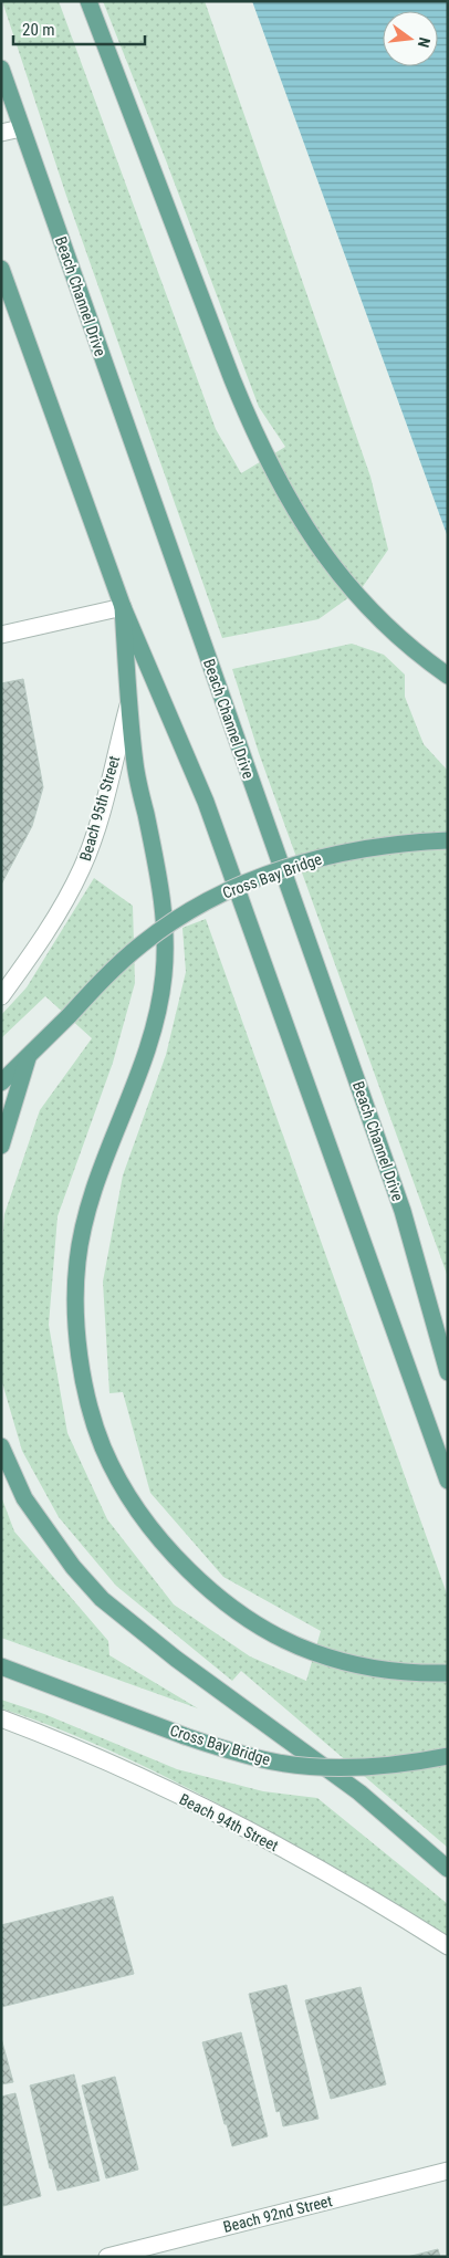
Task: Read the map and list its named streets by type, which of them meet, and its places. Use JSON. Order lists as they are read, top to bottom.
{
  "streets": {
    "main road": ["Beach Channel Drive", "Cross Bay Bridge"],
    "street": ["Beach 95th Street", "Beach 94th Street", "Beach 92nd Street"]
  },
  "scale_bar": "20 m",
  "north": "right"
}
